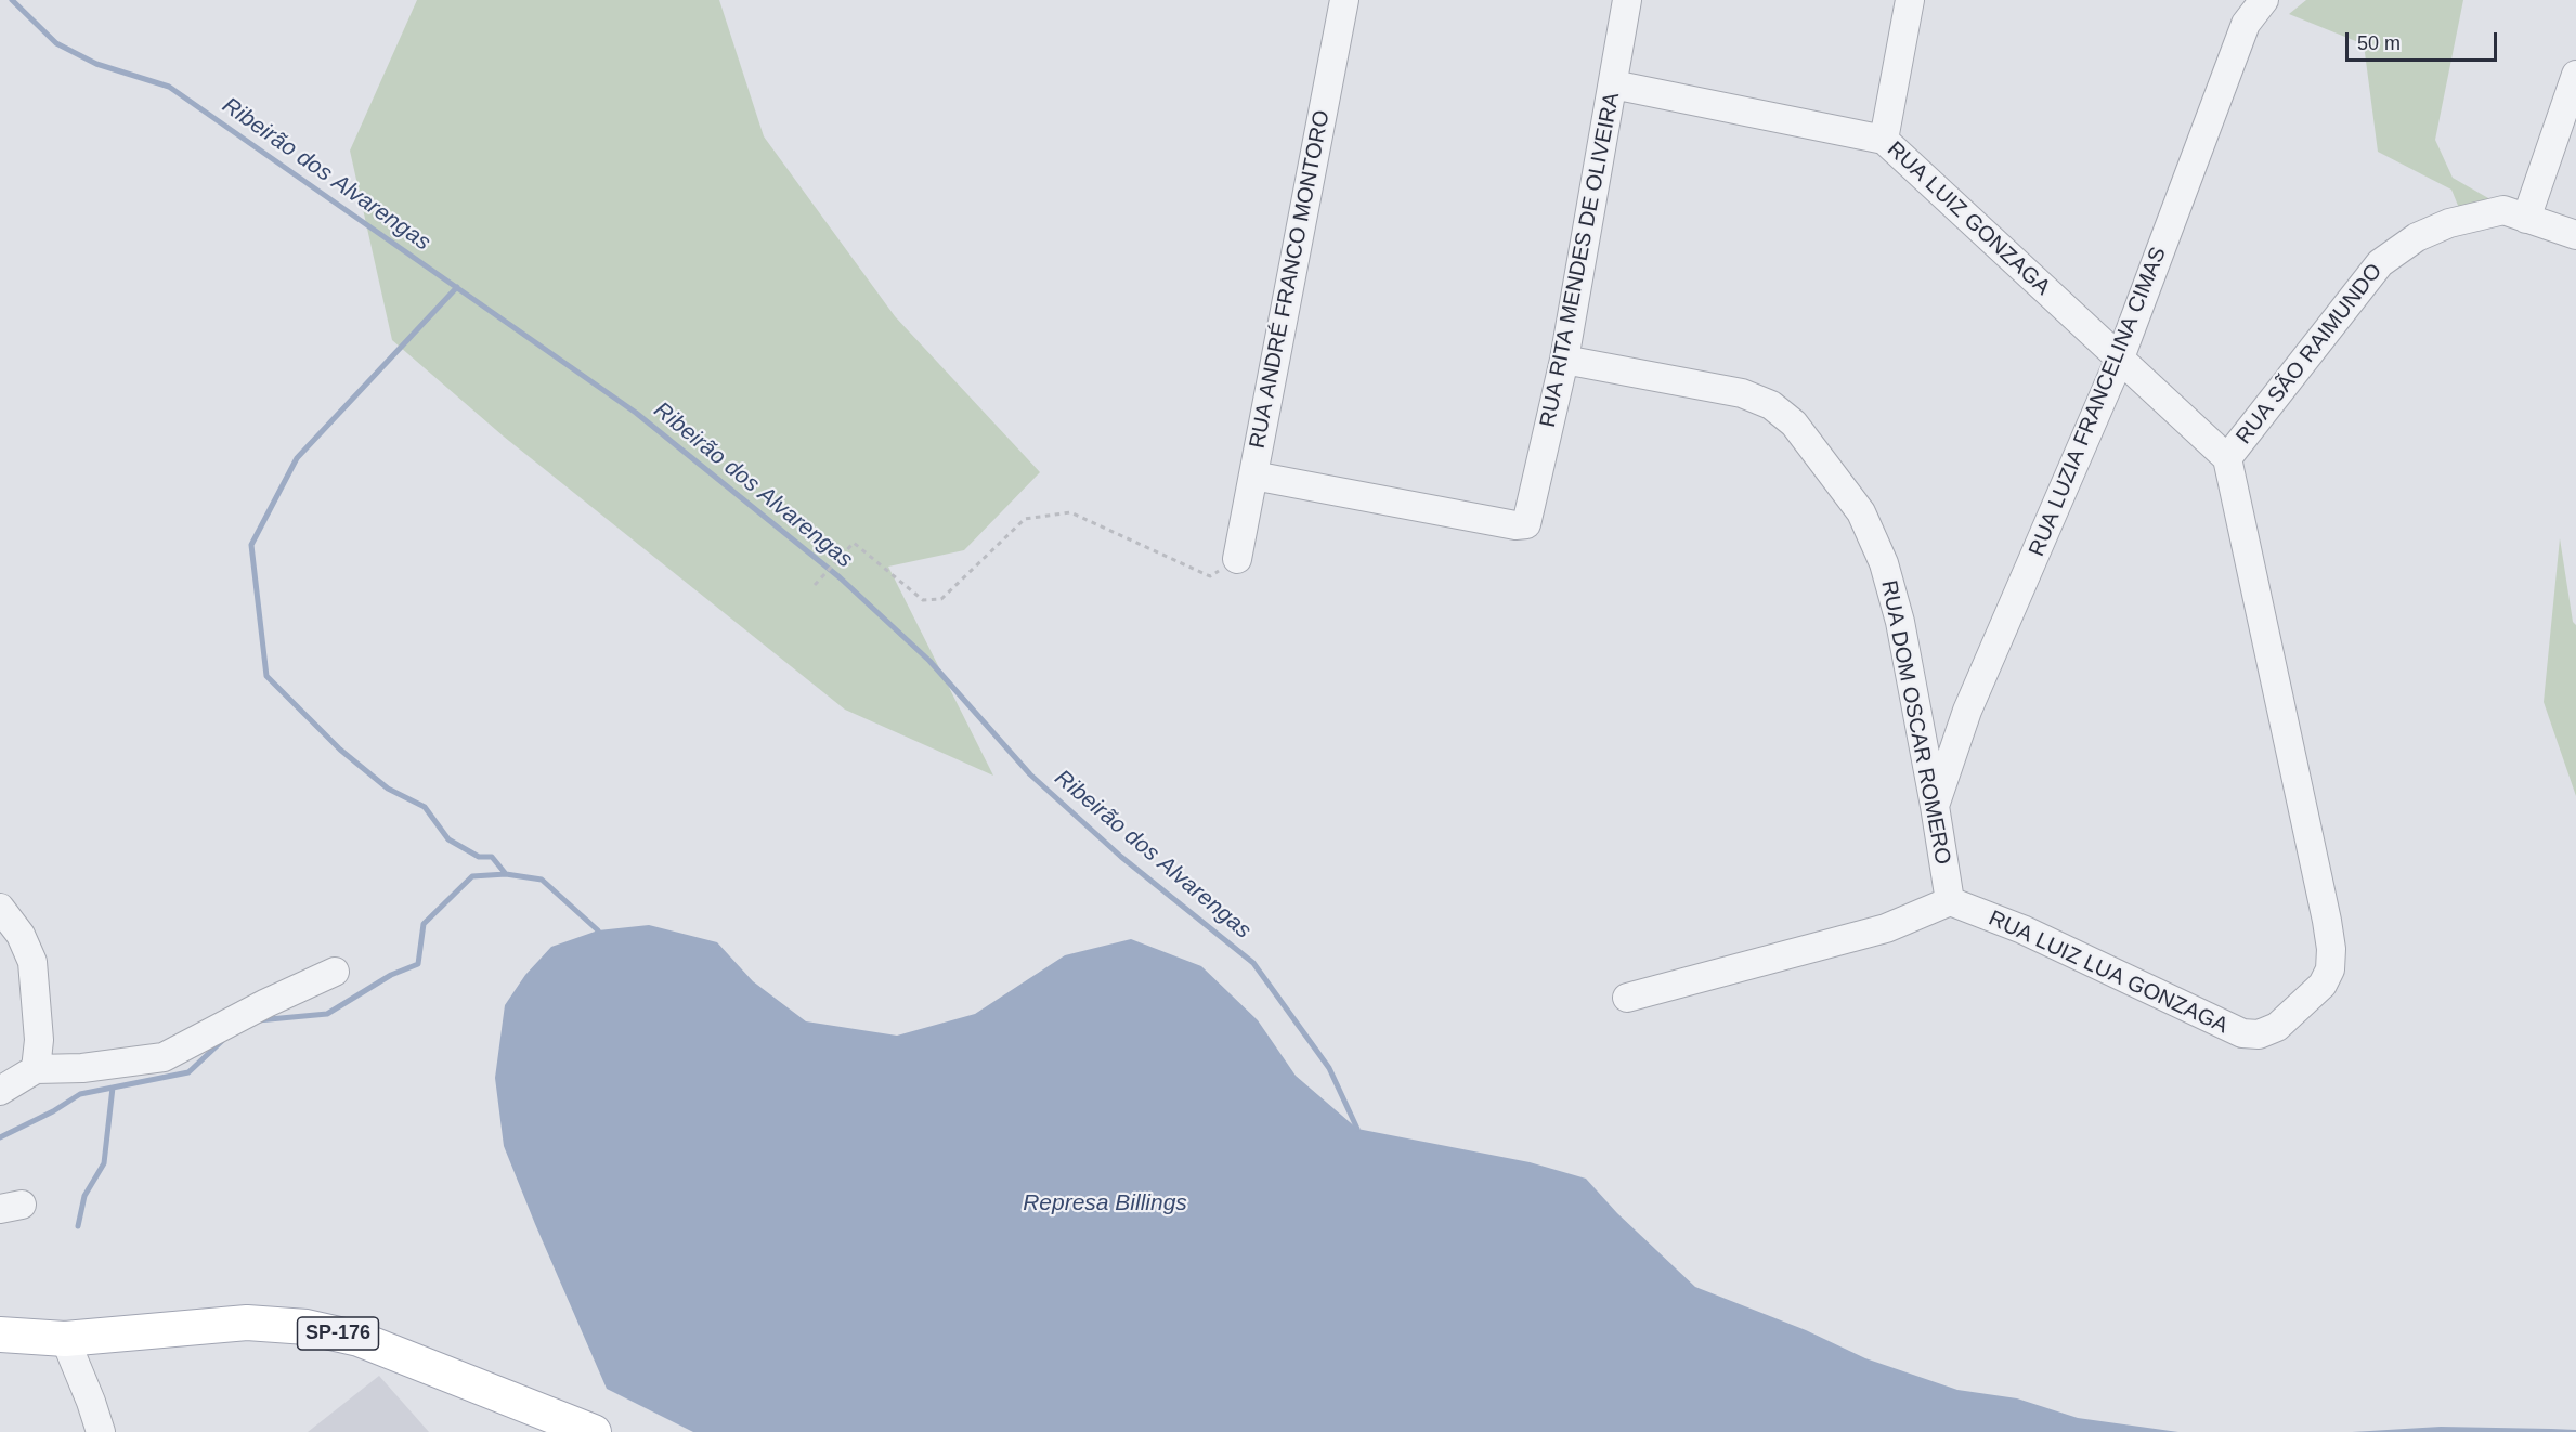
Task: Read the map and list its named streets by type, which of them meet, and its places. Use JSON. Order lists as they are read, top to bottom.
{
  "streets": {
    "main road": ["SP-176"],
    "street": [
      "RUA LUIZ GONZAGA",
      "RUA RITA MENDES DE OLIVEIRA",
      "RUA ANDRÉ FRANCO MONTORO",
      "RUA SÃO RAIMUNDO",
      "RUA LUZIA FRANCELINA CIMAS",
      "RUA DOM OSCAR ROMERO",
      "RUA LUIZ LUA GONZAGA"
    ]
  },
  "crossings": [
    ["RUA LUIZ GONZAGA", "RUA RITA MENDES DE OLIVEIRA"],
    ["RUA LUIZ GONZAGA", "RUA SÃO RAIMUNDO"],
    ["RUA LUIZ GONZAGA", "RUA LUZIA FRANCELINA CIMAS"],
    ["RUA LUIZ GONZAGA", "RUA LUIZ LUA GONZAGA"],
    ["RUA RITA MENDES DE OLIVEIRA", "RUA ANDRÉ FRANCO MONTORO"],
    ["RUA RITA MENDES DE OLIVEIRA", "RUA DOM OSCAR ROMERO"],
    ["RUA SÃO RAIMUNDO", "RUA LUIZ LUA GONZAGA"],
    ["RUA LUZIA FRANCELINA CIMAS", "RUA DOM OSCAR ROMERO"],
    ["RUA DOM OSCAR ROMERO", "RUA LUIZ LUA GONZAGA"]
  ],
  "water": ["Ribeirão dos Alvarengas", "Represa Billings"],
  "scale_bar": "50 m"
}
